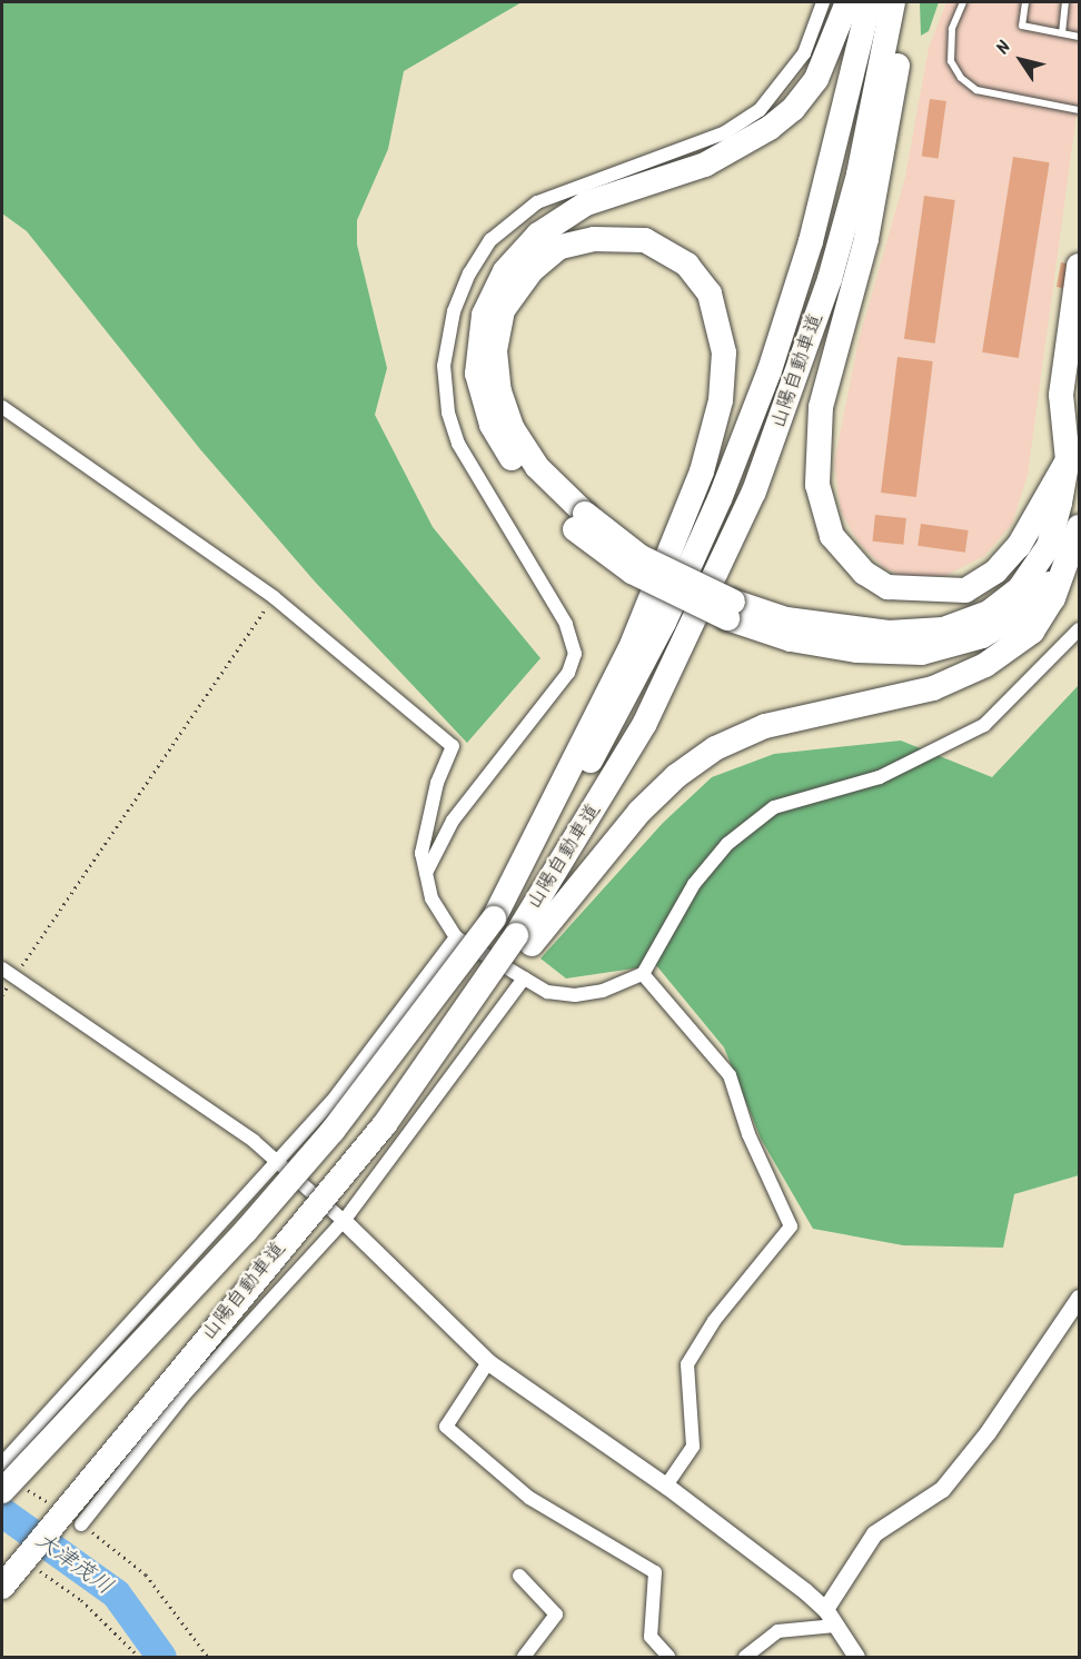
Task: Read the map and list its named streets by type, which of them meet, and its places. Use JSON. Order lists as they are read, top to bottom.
{
  "streets": {
    "highway": ["山陽自動車道"]
  },
  "water": ["大津茂川"],
  "north": "top left"
}
